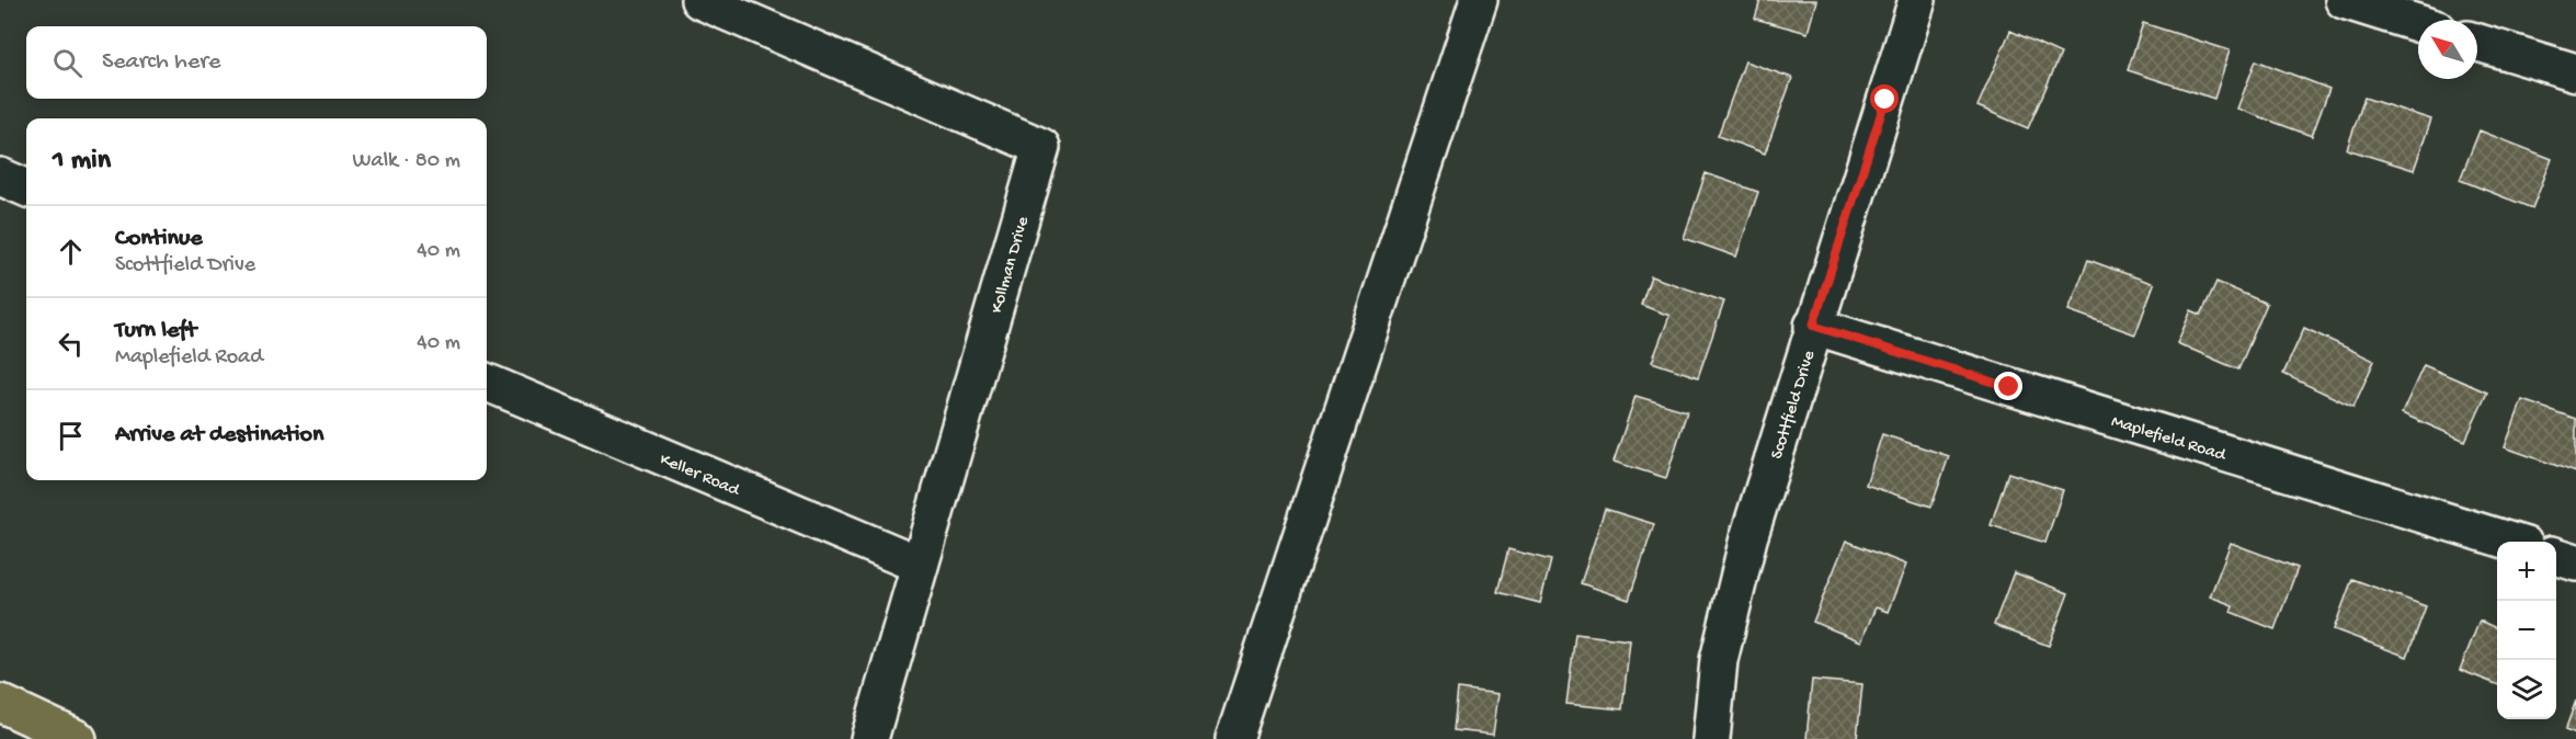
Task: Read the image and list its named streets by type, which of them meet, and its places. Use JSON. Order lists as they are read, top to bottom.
{
  "streets": {
    "street": [
      "Kollman Drive",
      "Scottfield Drive",
      "Maplefield Road",
      "Keller Road"
    ]
  },
  "crossings": [
    ["Kollman Drive", "Keller Road"],
    ["Scottfield Drive", "Maplefield Road"]
  ],
  "north": "top left",
  "page": {
    "search": "Search here",
    "heading": ["1 min", "Walk · 80 m"],
    "list": [
      ["Continue", "Scottfield Drive", "40 m"],
      ["Turn left", "Maplefield Road", "40 m"],
      "Arrive at destination"
    ],
    "map_buttons": ["+", "−"]
  }
}
